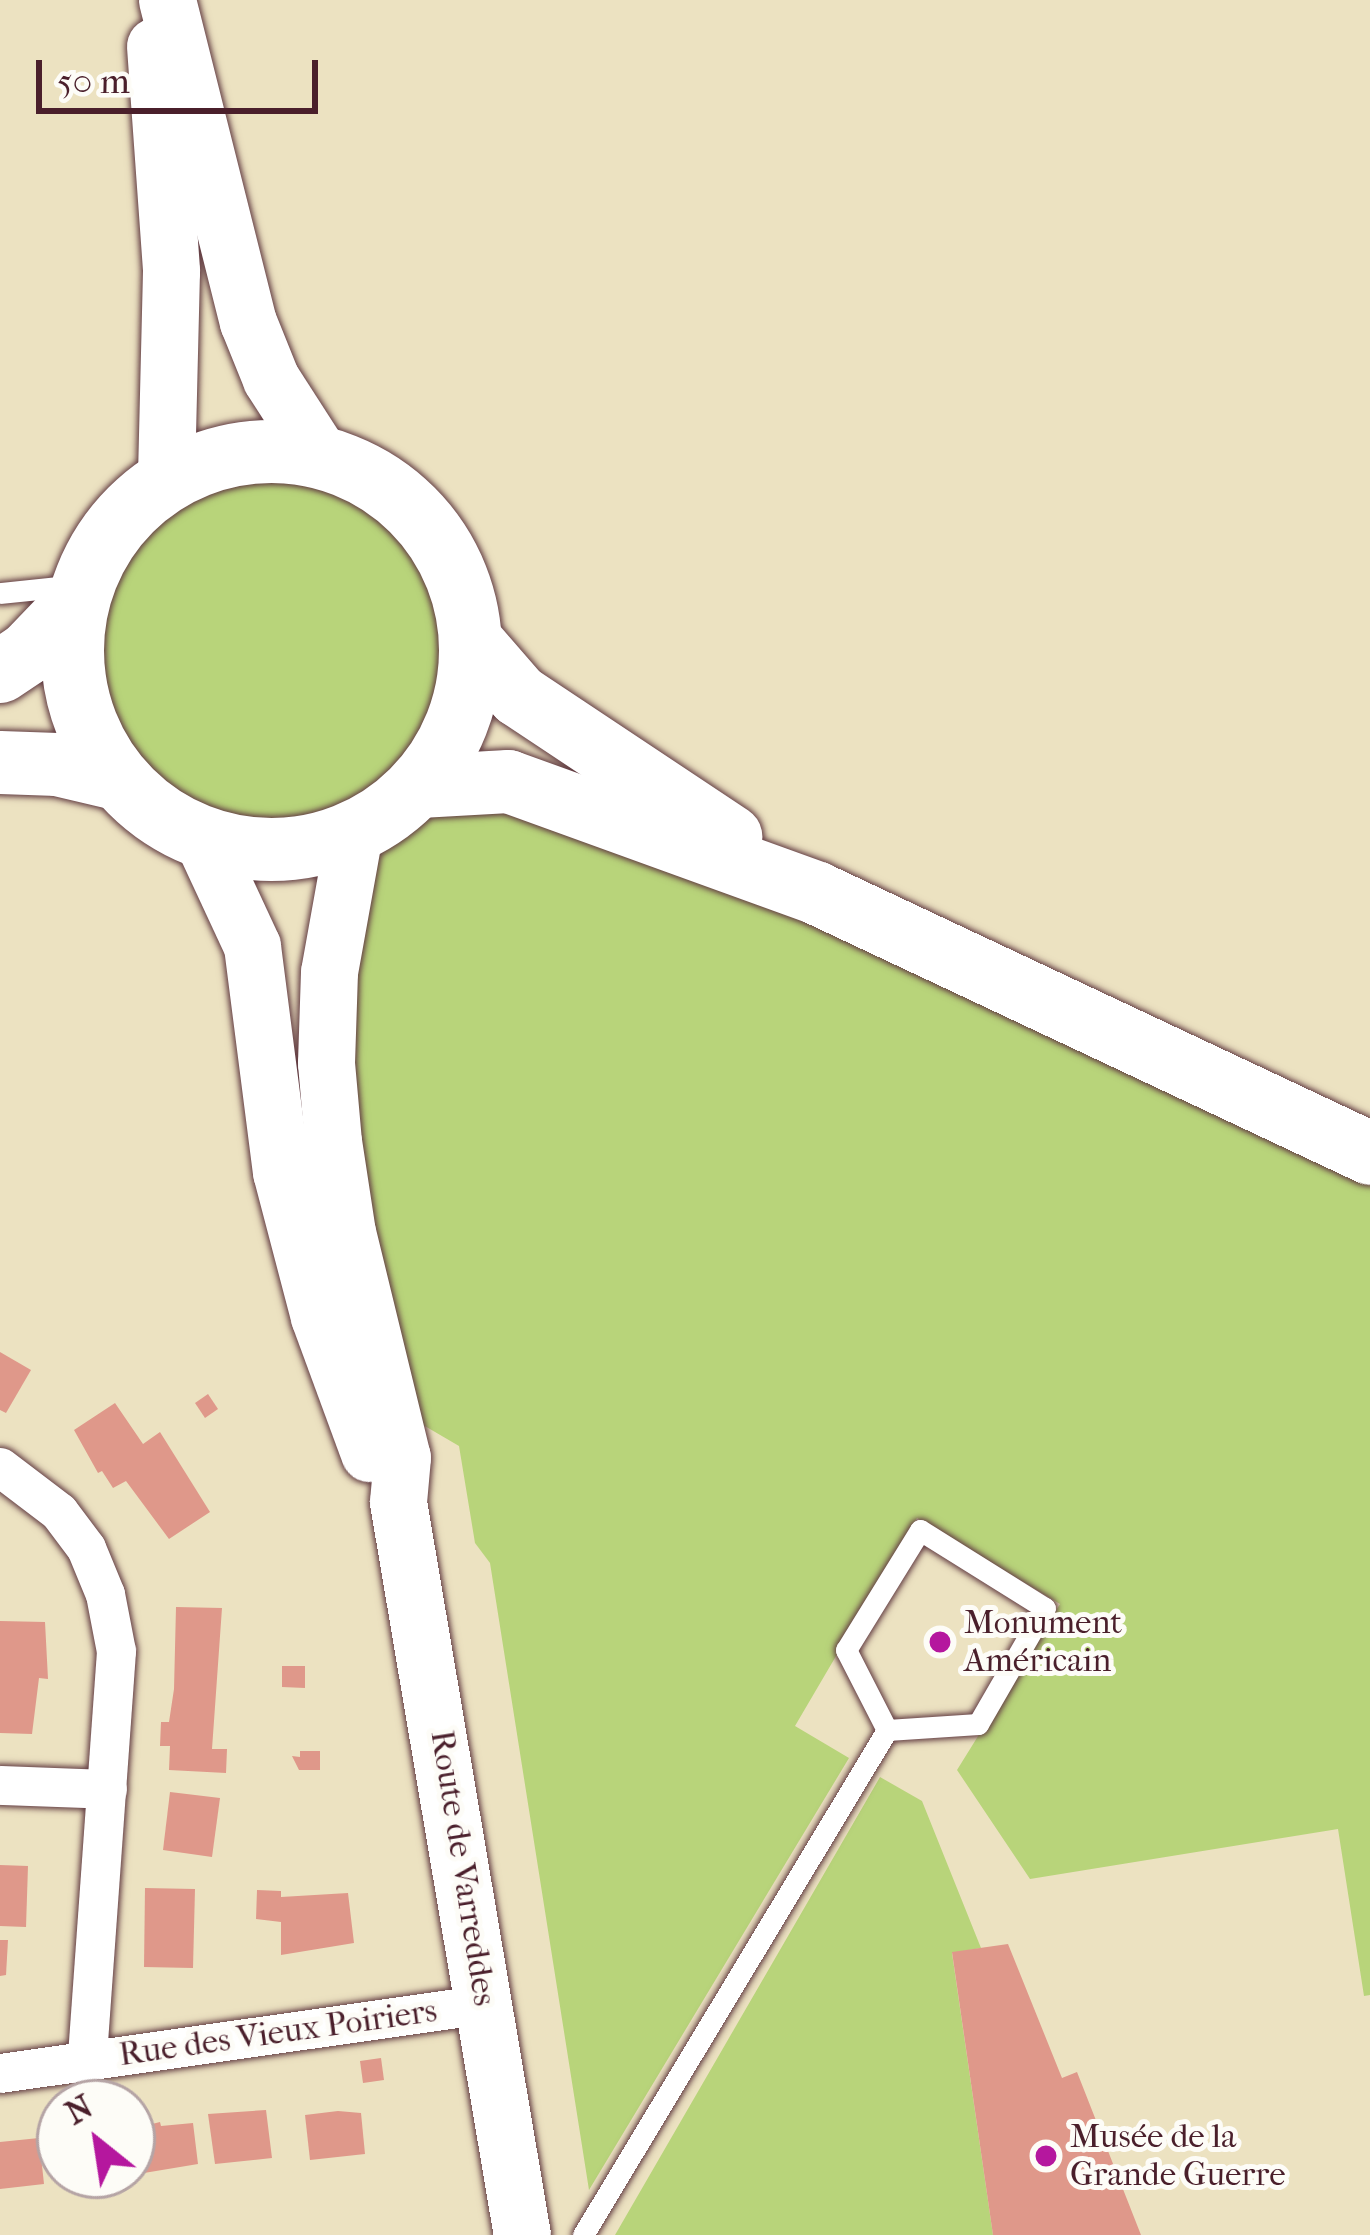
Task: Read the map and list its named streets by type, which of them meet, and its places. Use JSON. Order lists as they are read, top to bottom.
{
  "streets": {
    "main road": ["Route de Varreddes"],
    "street": ["Rue des Vieux Poiriers"]
  },
  "crossings": [
    ["Route de Varreddes", "Rue des Vieux Poiriers"]
  ],
  "places": ["Monument Américain", "Musée de la Grande Guerre"],
  "scale_bar": "50 m",
  "north": "top left"
}
